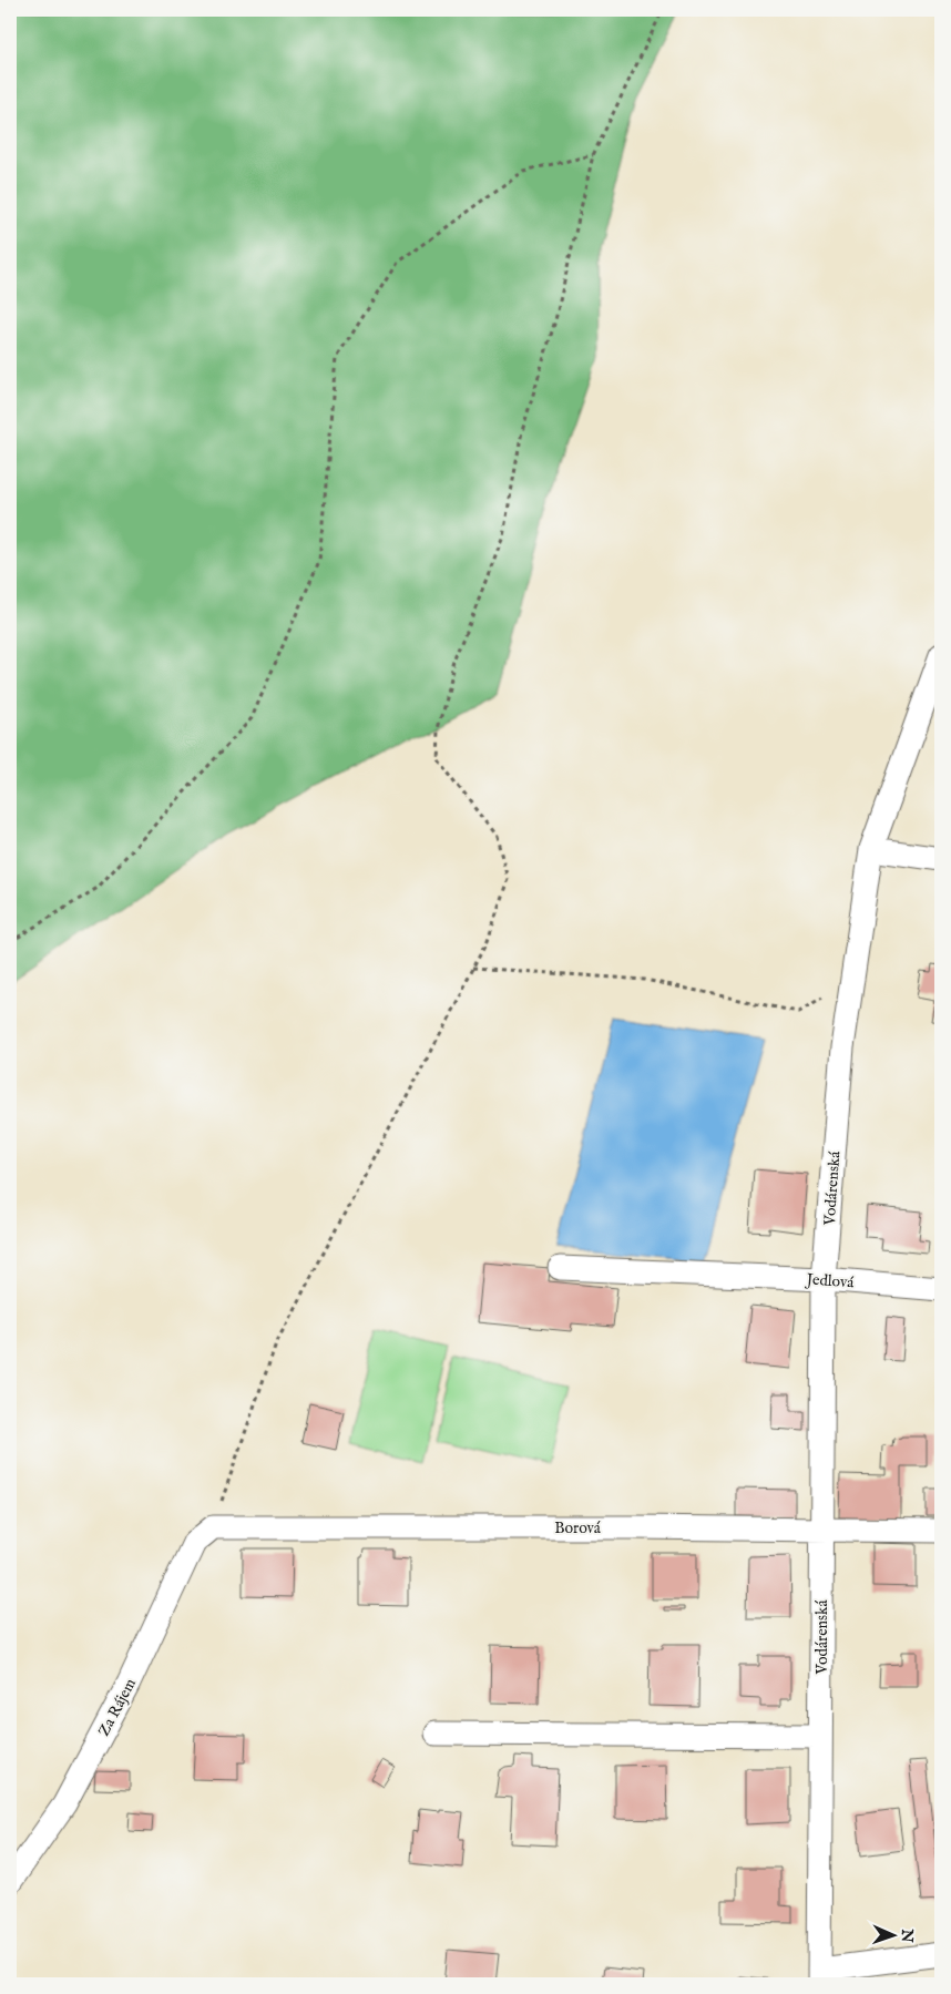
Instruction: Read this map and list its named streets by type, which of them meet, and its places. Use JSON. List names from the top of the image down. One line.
{"streets":{"street":["Vodárenská","Jedlová","Borová","Za Rájem"]},"crossings":[["Vodárenská","Jedlová"],["Vodárenská","Borová"],["Borová","Za Rájem"]],"north":"right"}
